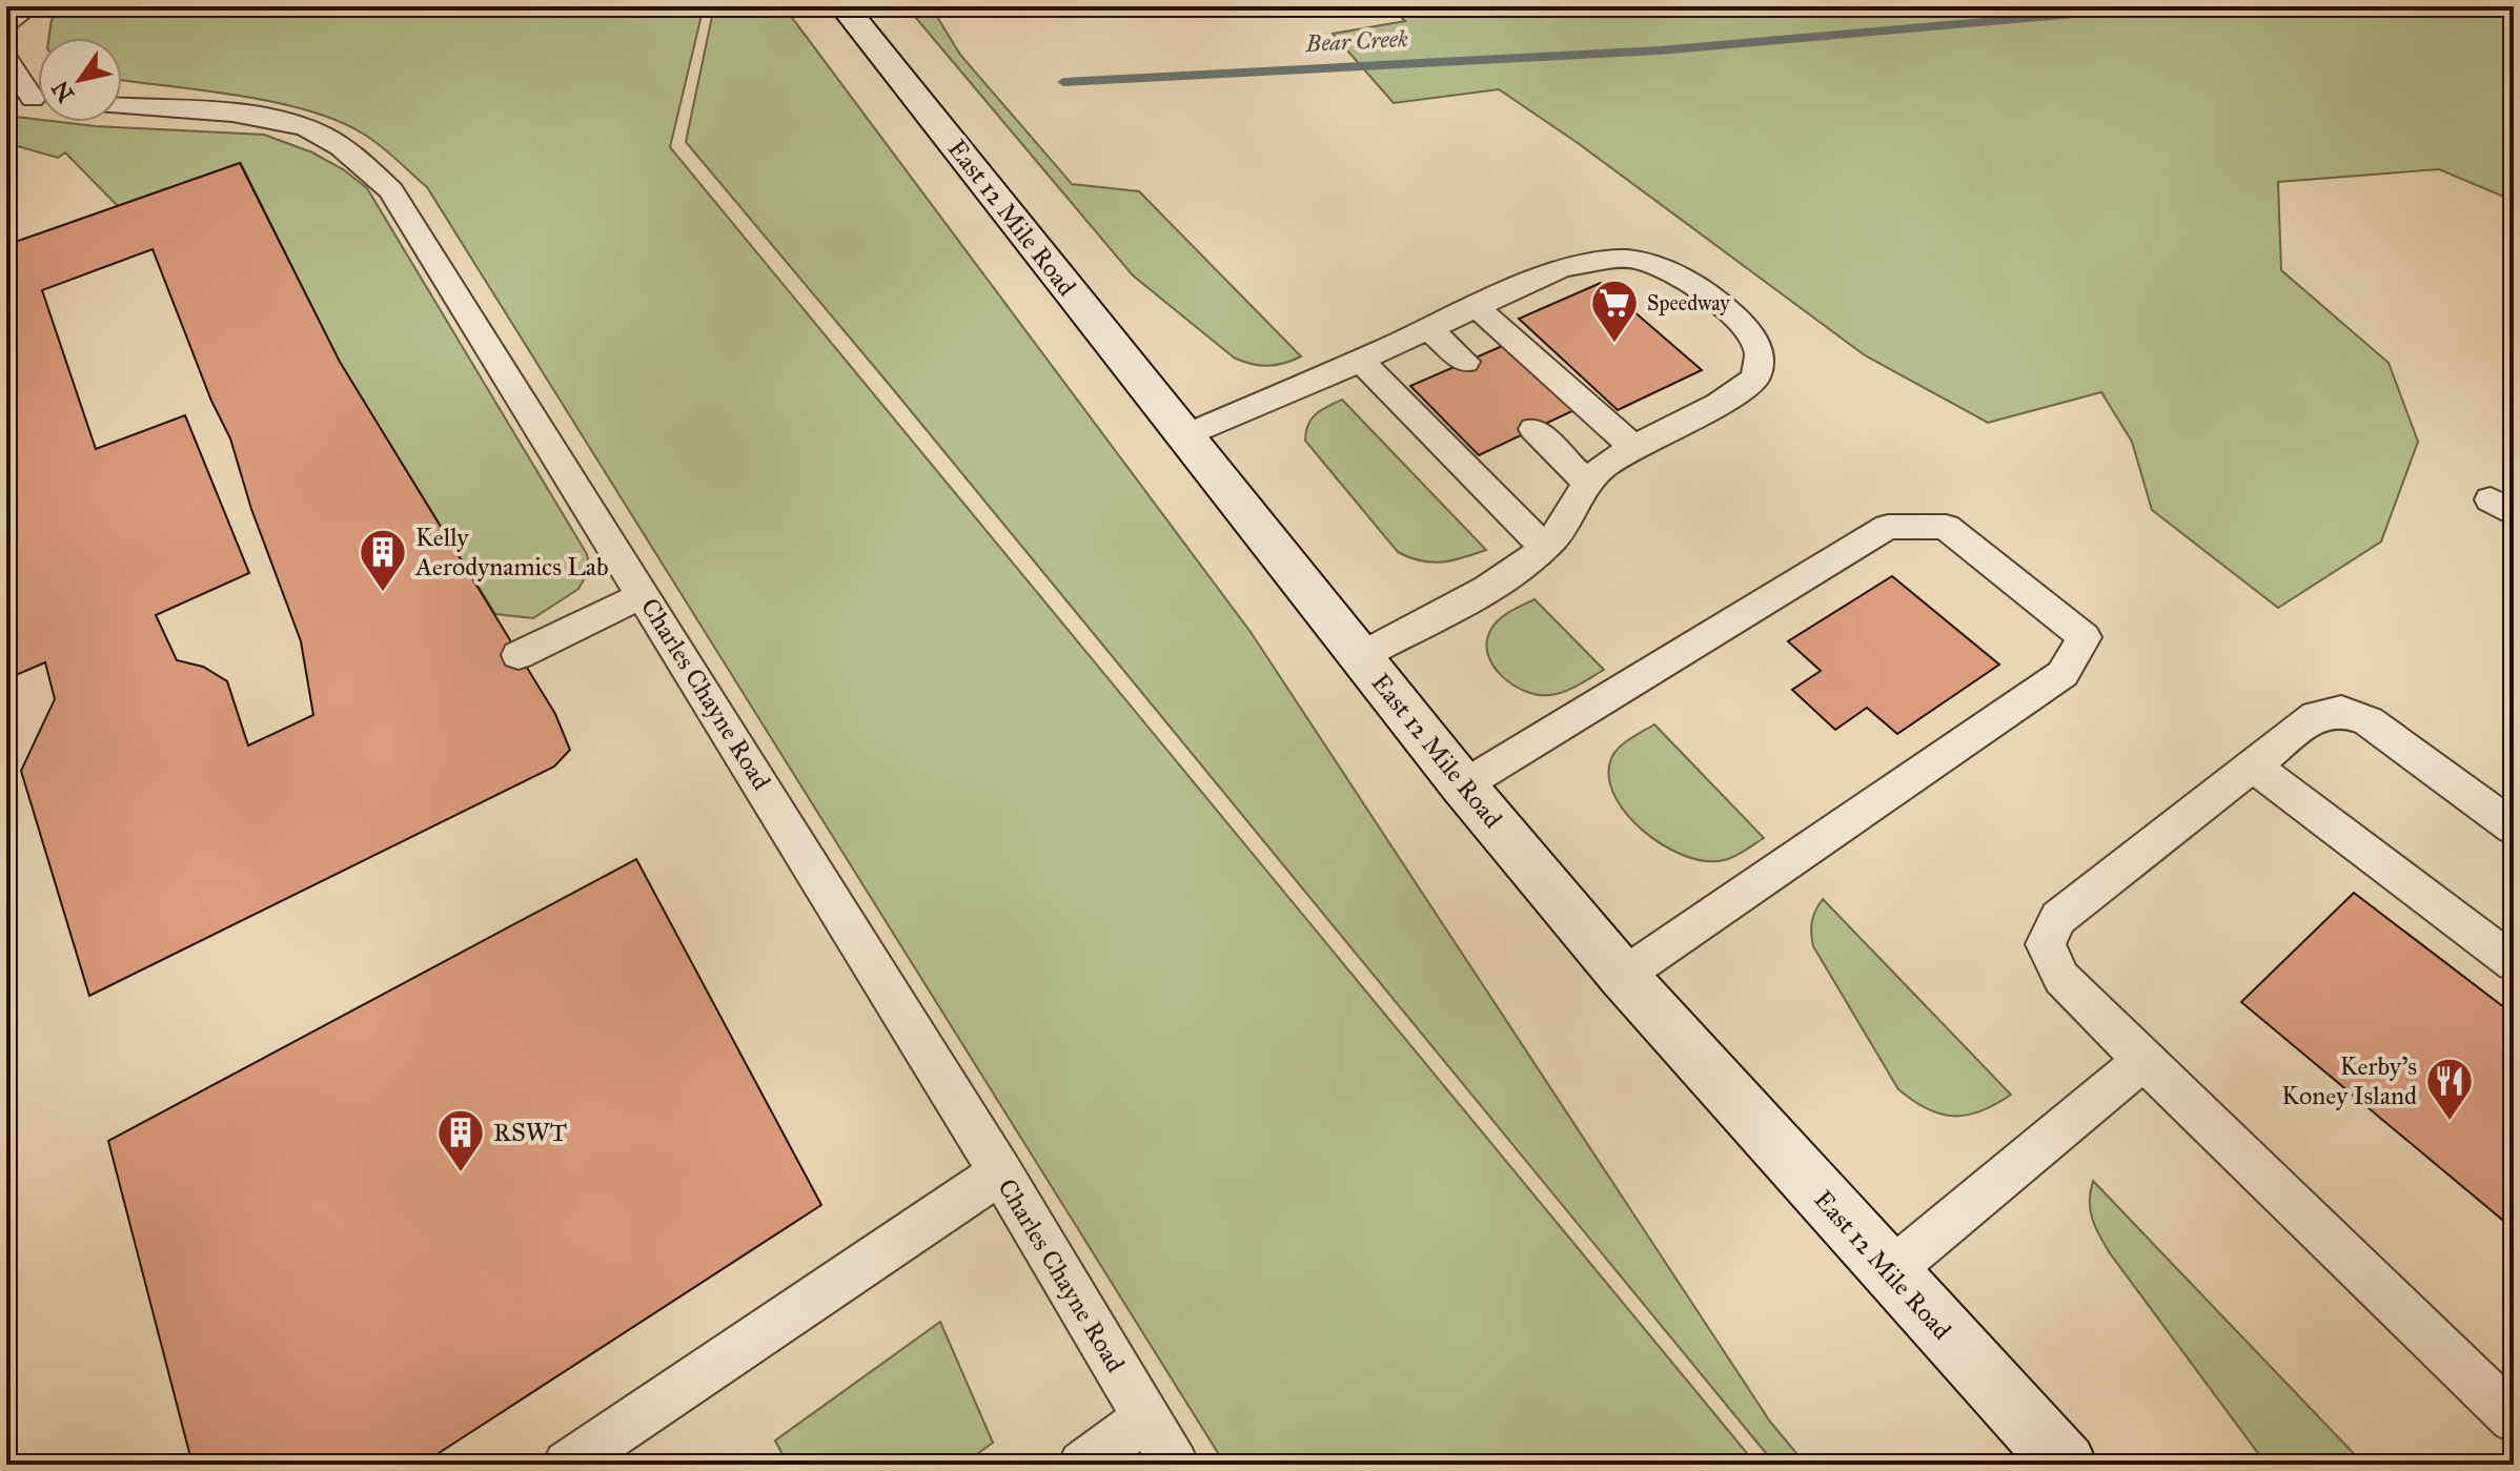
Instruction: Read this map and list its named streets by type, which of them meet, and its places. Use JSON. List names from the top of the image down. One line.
{"streets":{"main road":["East 12 Mile Road"],"lane":["Charles Chayne Road"]},"water":["Bear Creek"],"places":{"supermarket":["Speedway"],"building":["Kelly Aerodynamics Lab","RSWT"],"restaurant":["Kerby's Koney Island"]},"north":"bottom left"}
